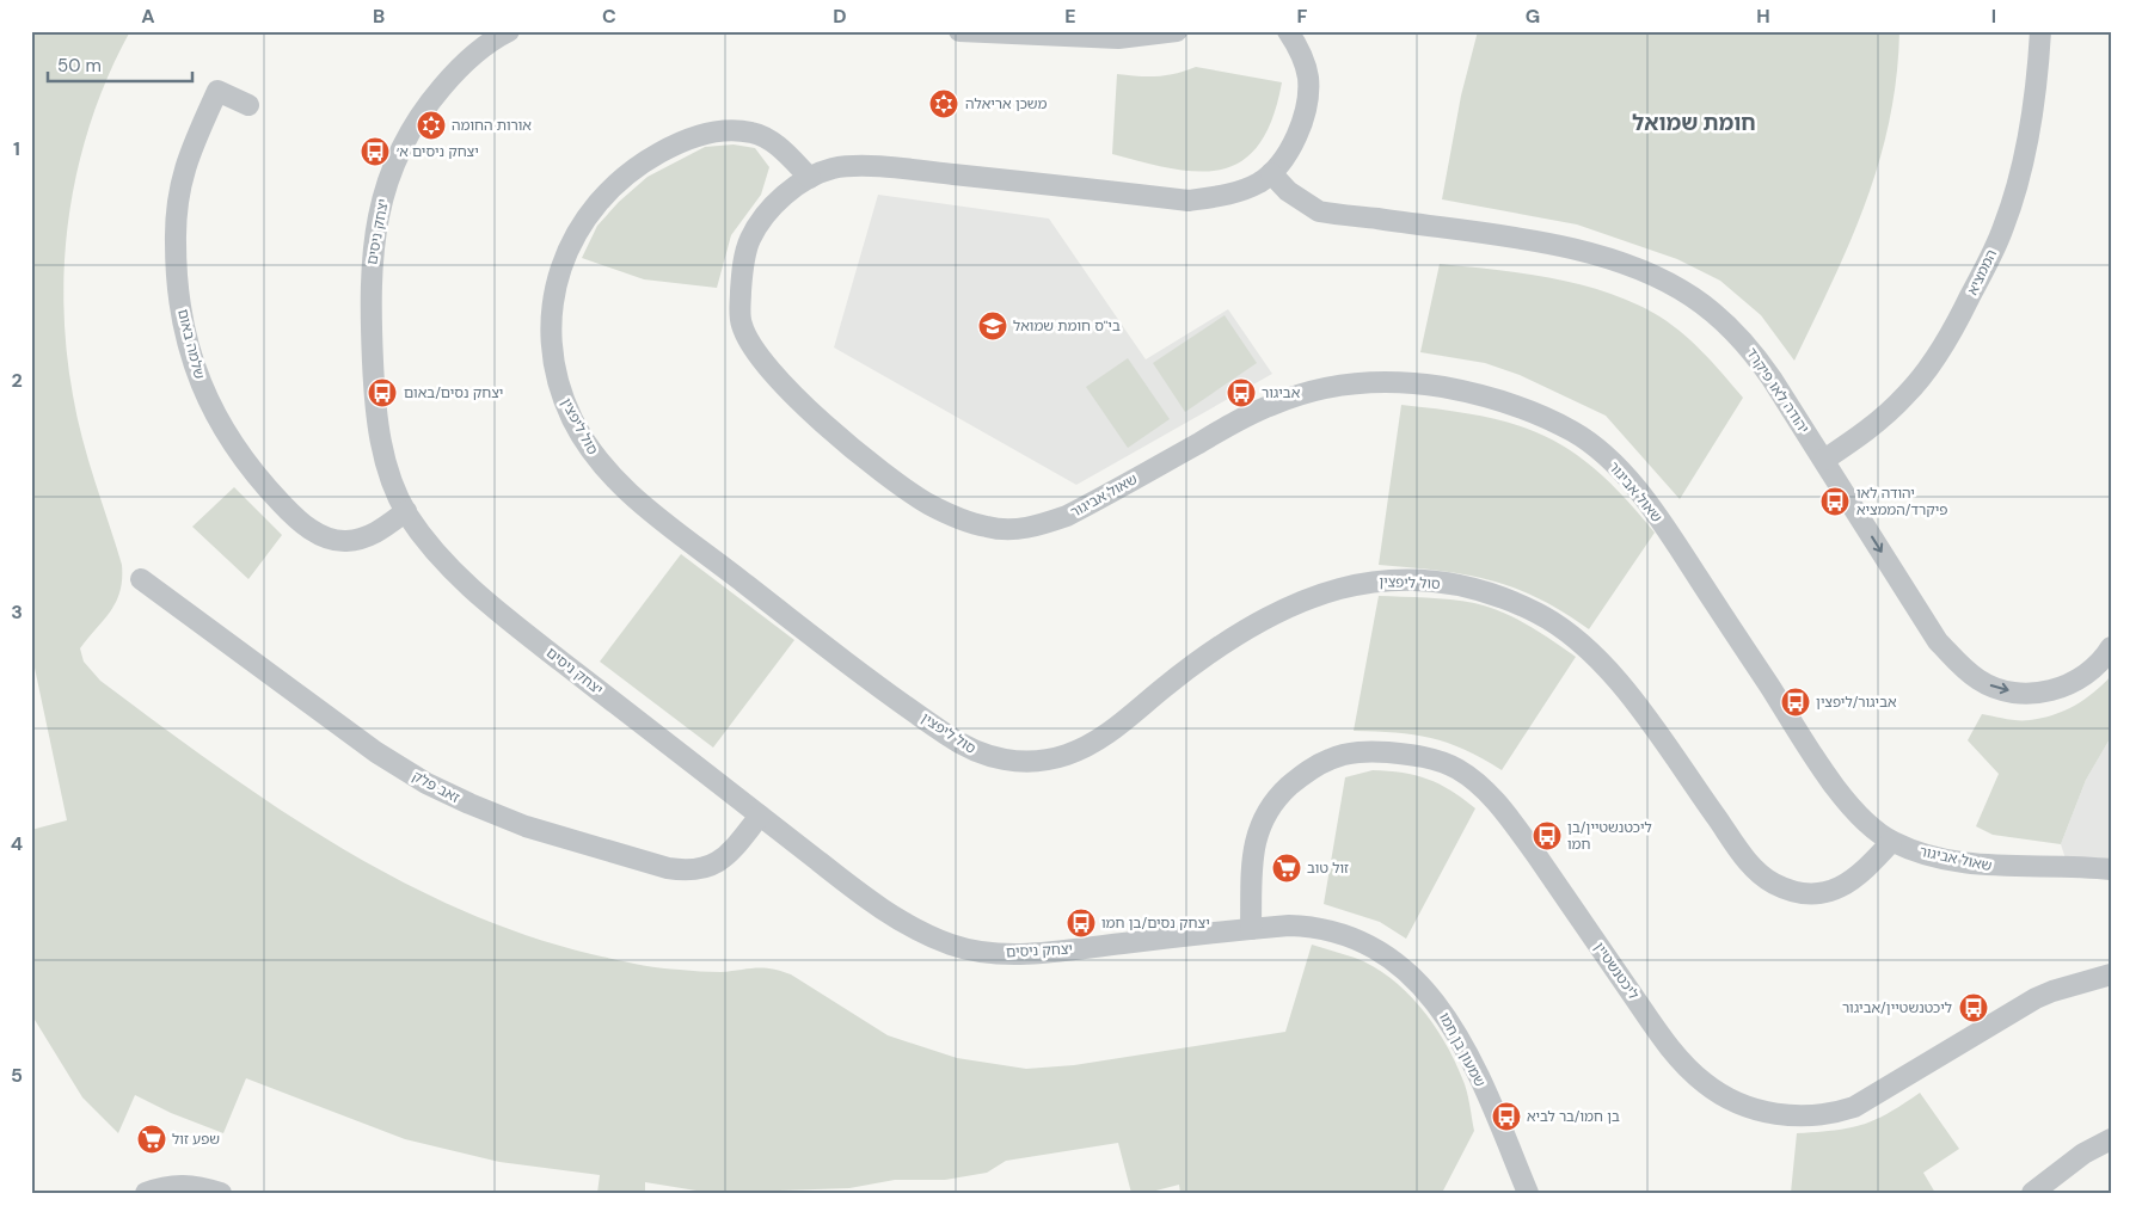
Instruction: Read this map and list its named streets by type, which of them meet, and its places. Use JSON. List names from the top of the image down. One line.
{"streets":{"street":["יצחק ניסים","הממציא","שלמה באום","יהודה לאו פיקרד","סול ליפצין","שאול אביגור","זאב פלק","ליכטנשטיין","שמעון בן חמו"]},"crossings":[["יצחק ניסים","שלמה באום"],["יצחק ניסים","זאב פלק"],["יצחק ניסים","ליכטנשטיין"],["יצחק ניסים","שמעון בן חמו"],["הממציא","יהודה לאו פיקרד"],["יהודה לאו פיקרד","שאול אביגור"],["סול ליפצין","שאול אביגור"],["ליכטנשטיין","שמעון בן חמו"]],"districts":["חומת שמואל"],"places":{"synagogue":["משכן אריאלה","אורות החומה"],"bus stop":["יצחק ניסים א׳","יצחק נסים/באום","אביגור","יהודה לאו פיקרד/הממציא","אביגור/ליפצין","ליכטנשטיין/בן חמו","יצחק נסים/בן חמו","ליכטנשטיין/אביגור","בן חמו/בר לביא"],"school or university":["בי\"ס חומת שמואל"],"supermarket":["זול טוב","שפע זול"]},"scale_bar":"50 m","grid":{"columns":["A","B","C","D","E","F","G","H","I"],"rows":["1","2","3","4","5"]}}
